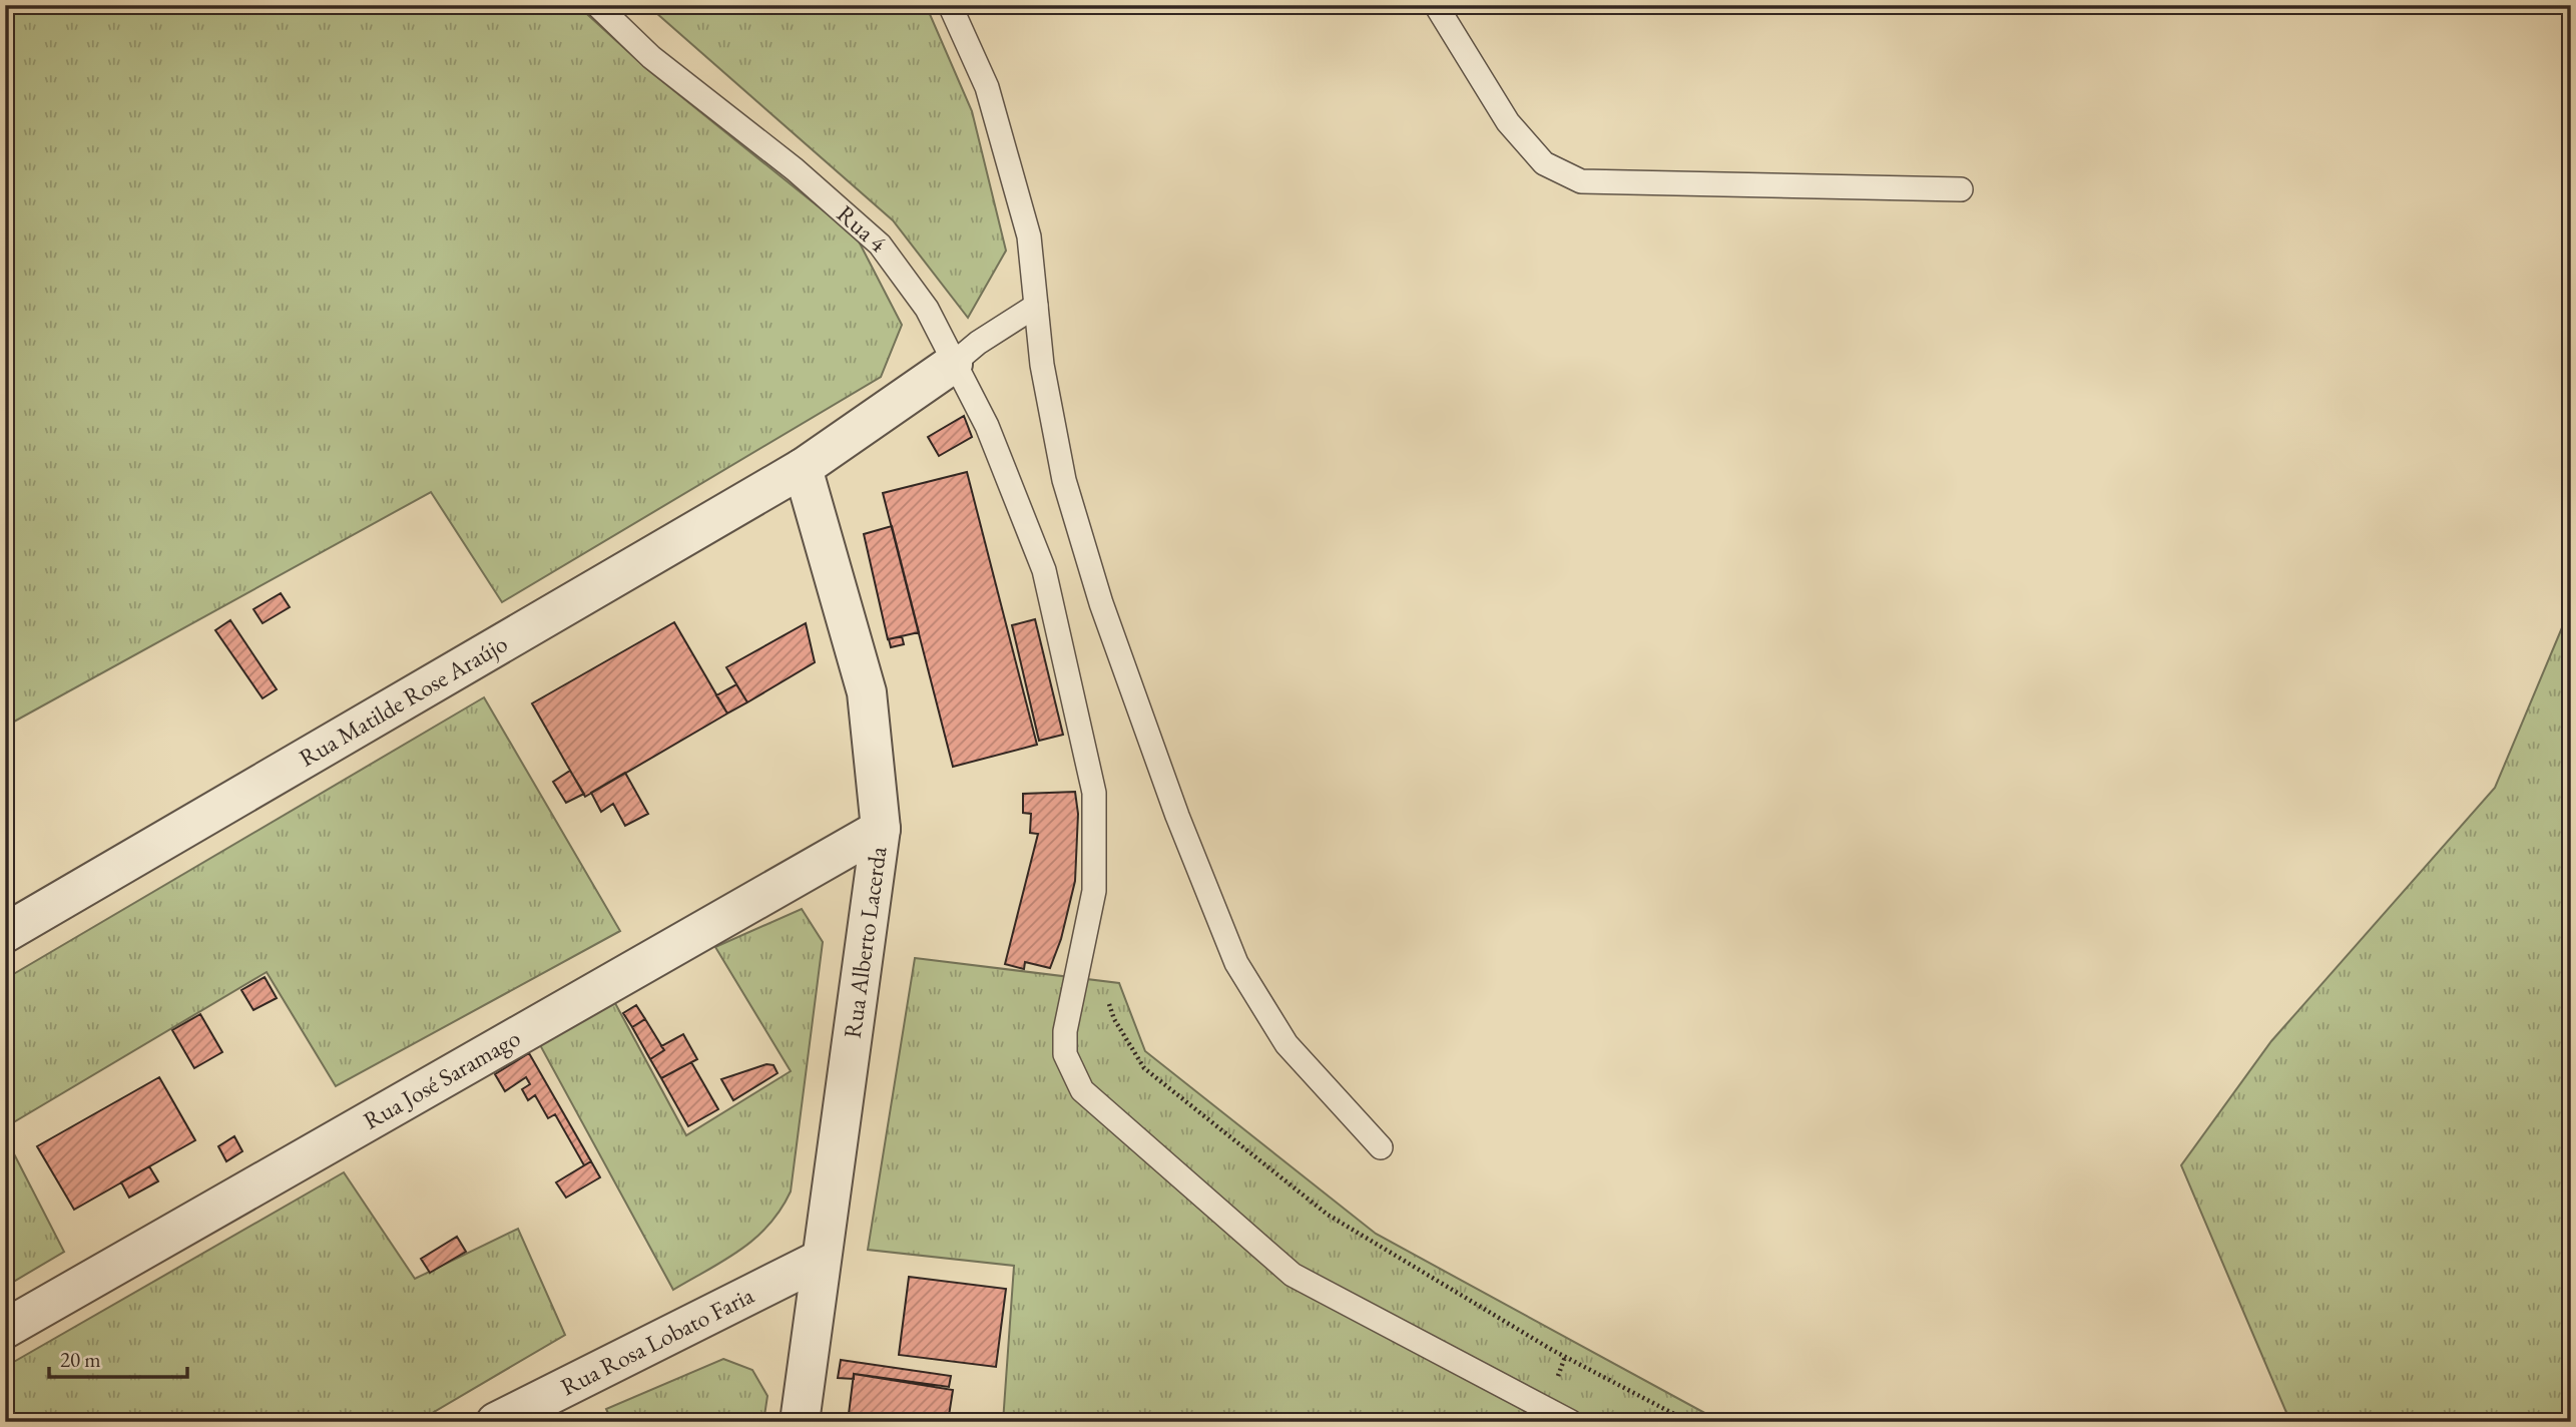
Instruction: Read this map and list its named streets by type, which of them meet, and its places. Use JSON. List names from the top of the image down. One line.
{"streets":{"street":["Rua Matilde Rose Araújo","Rua Alberto Lacerda","Rua José Saramago","Rua Rosa Lobato Faria"],"lane":["Rua 4"]},"crossings":[["Rua Matilde Rose Araújo","Rua Alberto Lacerda"],["Rua Alberto Lacerda","Rua José Saramago"],["Rua Alberto Lacerda","Rua Rosa Lobato Faria"]],"scale_bar":"20 m"}
